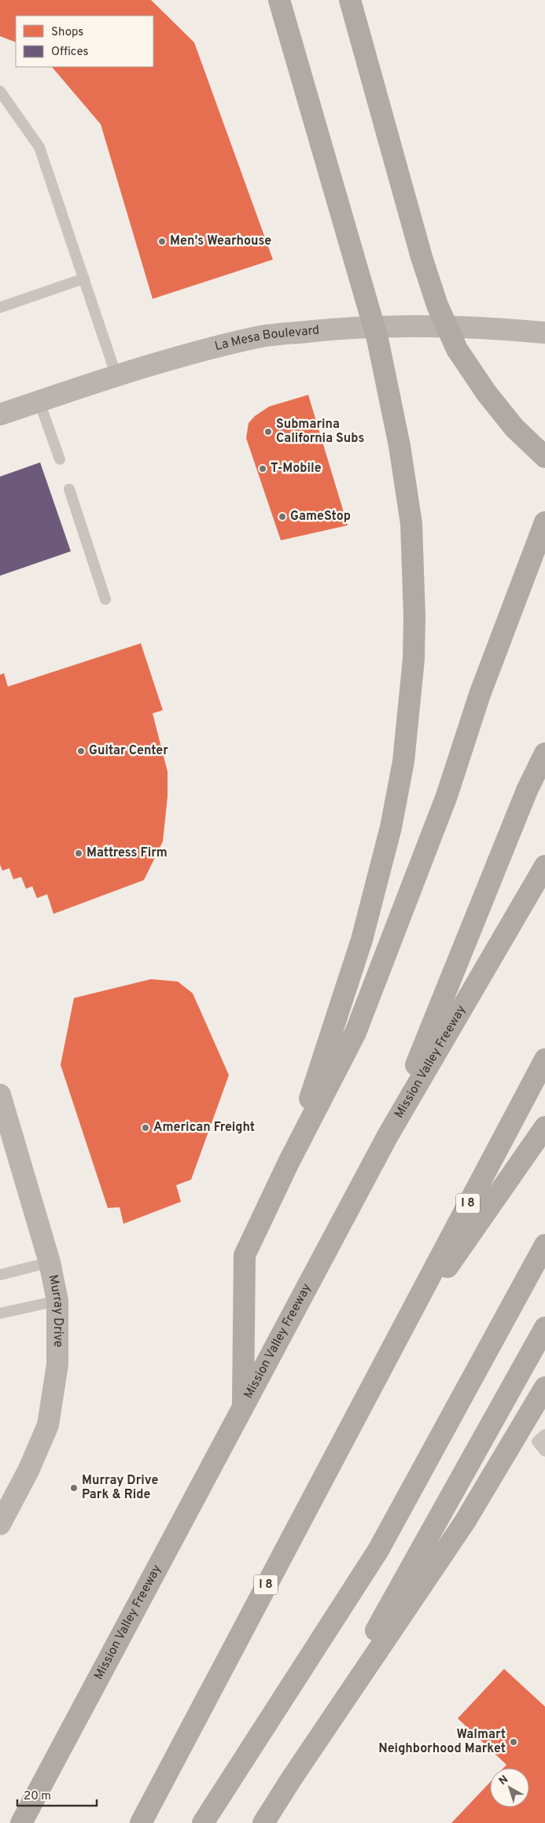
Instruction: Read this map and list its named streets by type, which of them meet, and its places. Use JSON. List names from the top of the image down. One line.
{"streets":{"highway":["Mission Valley Freeway","I 8"],"main road":["La Mesa Boulevard","Murray Drive"]},"places":["Men's Wearhouse","Submarina California Subs","T-Mobile","GameStop","Guitar Center","Mattress Firm","American Freight","Murray Drive Park & Ride","Walmart Neighborhood Market"],"legend":["Shops","Offices"],"scale_bar":"20 m","north":"top left"}
